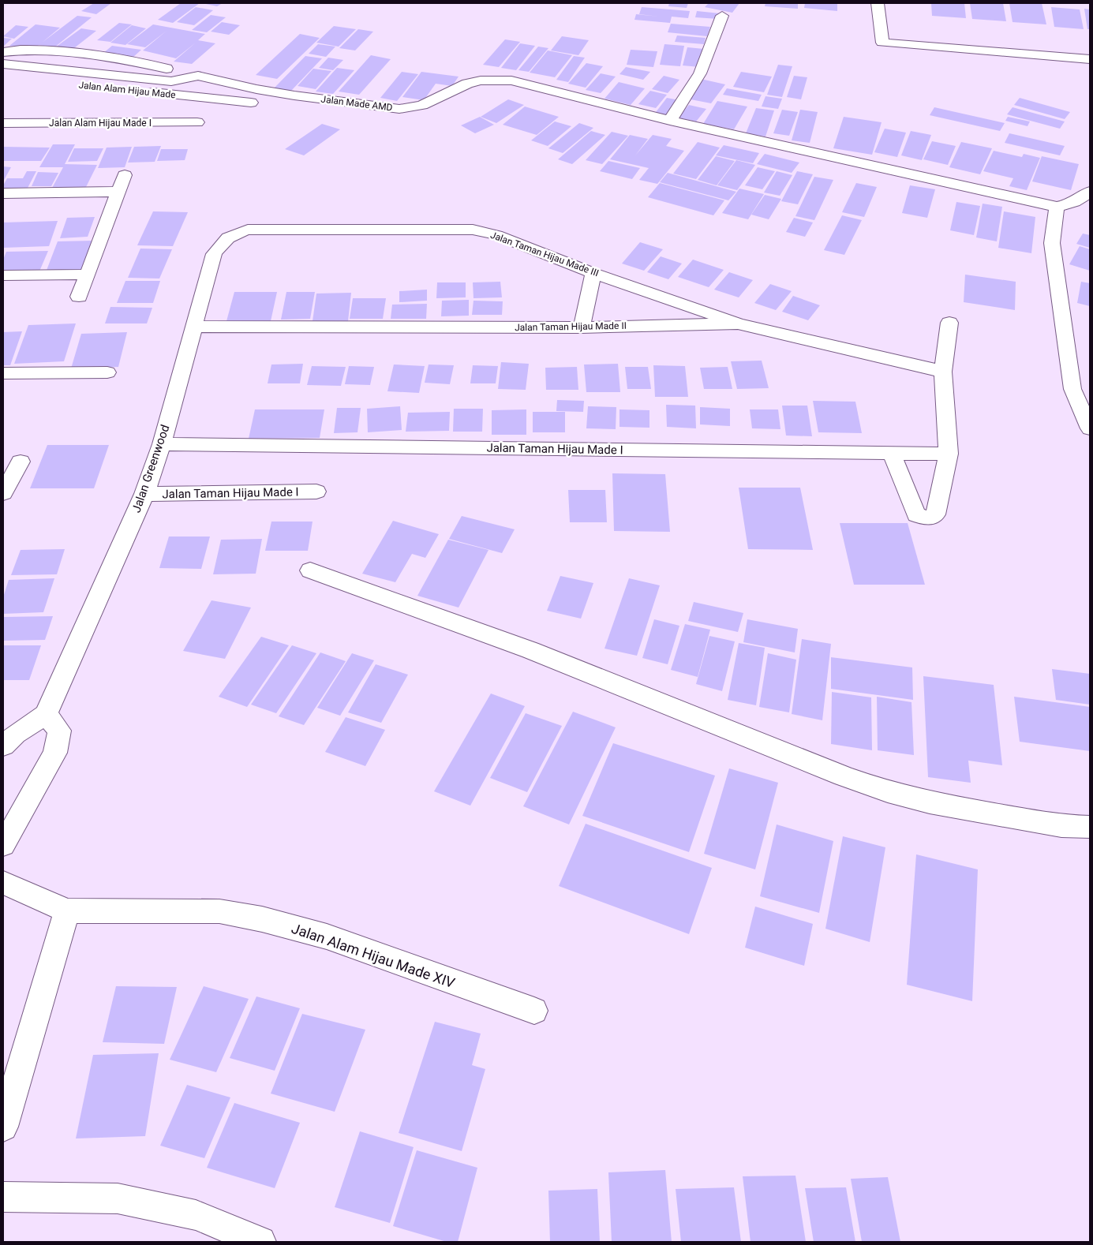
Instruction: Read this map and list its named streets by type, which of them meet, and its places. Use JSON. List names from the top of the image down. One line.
{"streets":{"street":["Jalan Alam Hijau Made","Jalan Made AMD","Jalan Alam Hijau Made I","Jalan Taman Hijau Made III","Jalan Taman Hijau Made II","Jalan Taman Hijau Made I","Jalan Greenwood","Jalan Alam Hijau Made XIV"]},"crossings":[["Jalan Taman Hijau Made III","Jalan Taman Hijau Made II"],["Jalan Taman Hijau Made III","Jalan Greenwood"],["Jalan Taman Hijau Made II","Jalan Greenwood"],["Jalan Taman Hijau Made I","Jalan Greenwood"]]}
